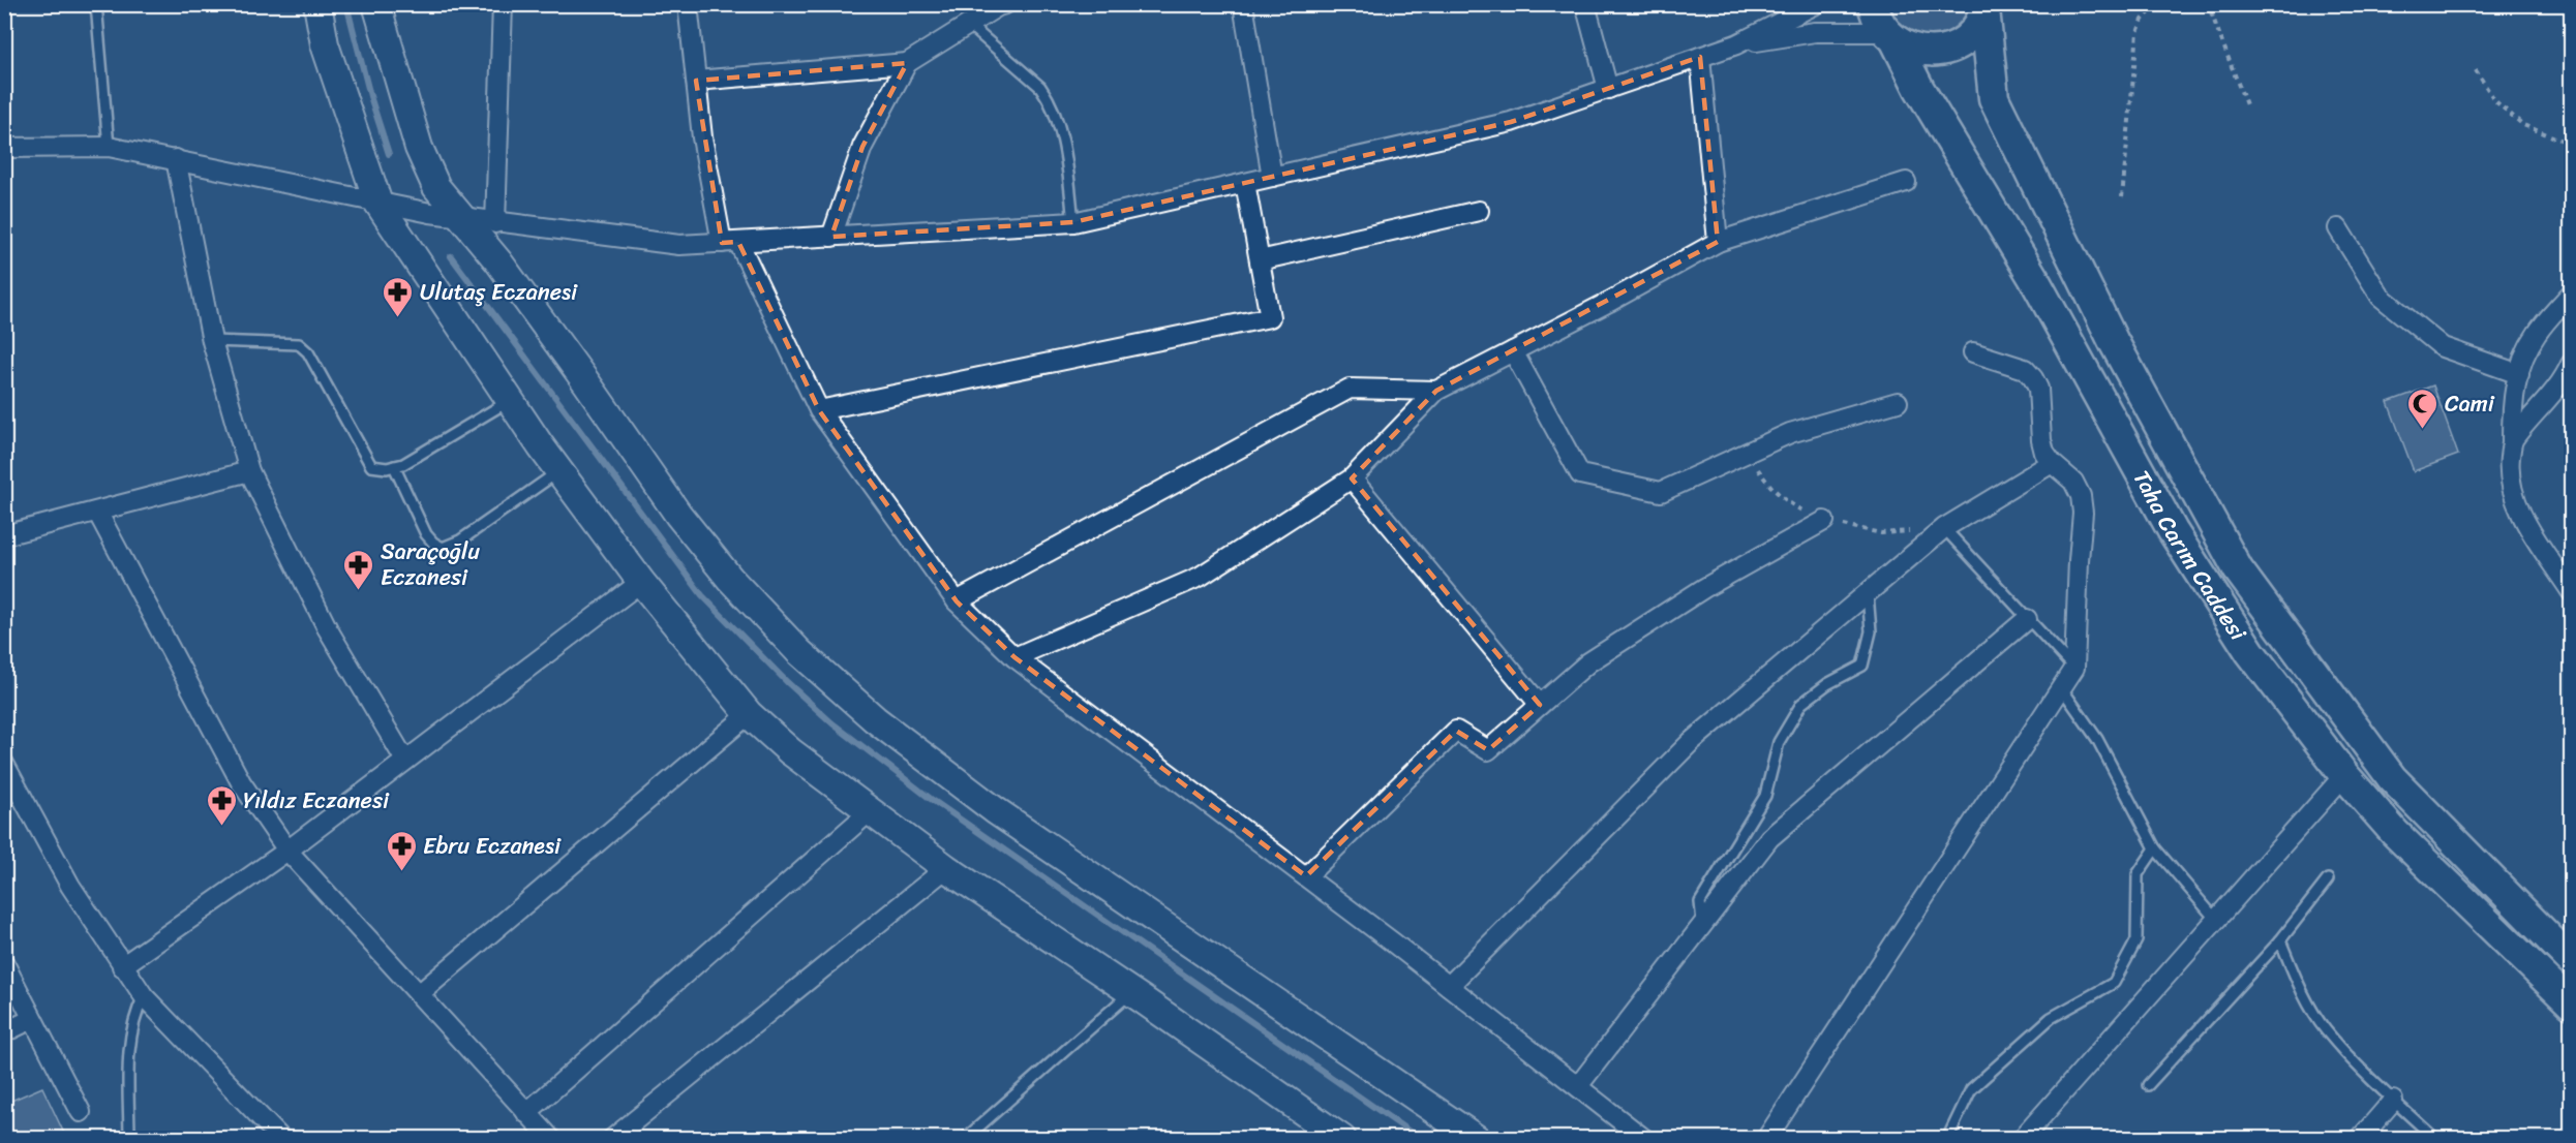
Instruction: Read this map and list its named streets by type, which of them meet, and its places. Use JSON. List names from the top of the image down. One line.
{"streets":{"main road":["Taha Carım Caddesi"]},"places":{"pharmacy":["Ulutaş Eczanesi","Saraçoğlu Eczanesi","Yıldız Eczanesi","Ebru Eczanesi"],"mosque":["Cami"]}}
